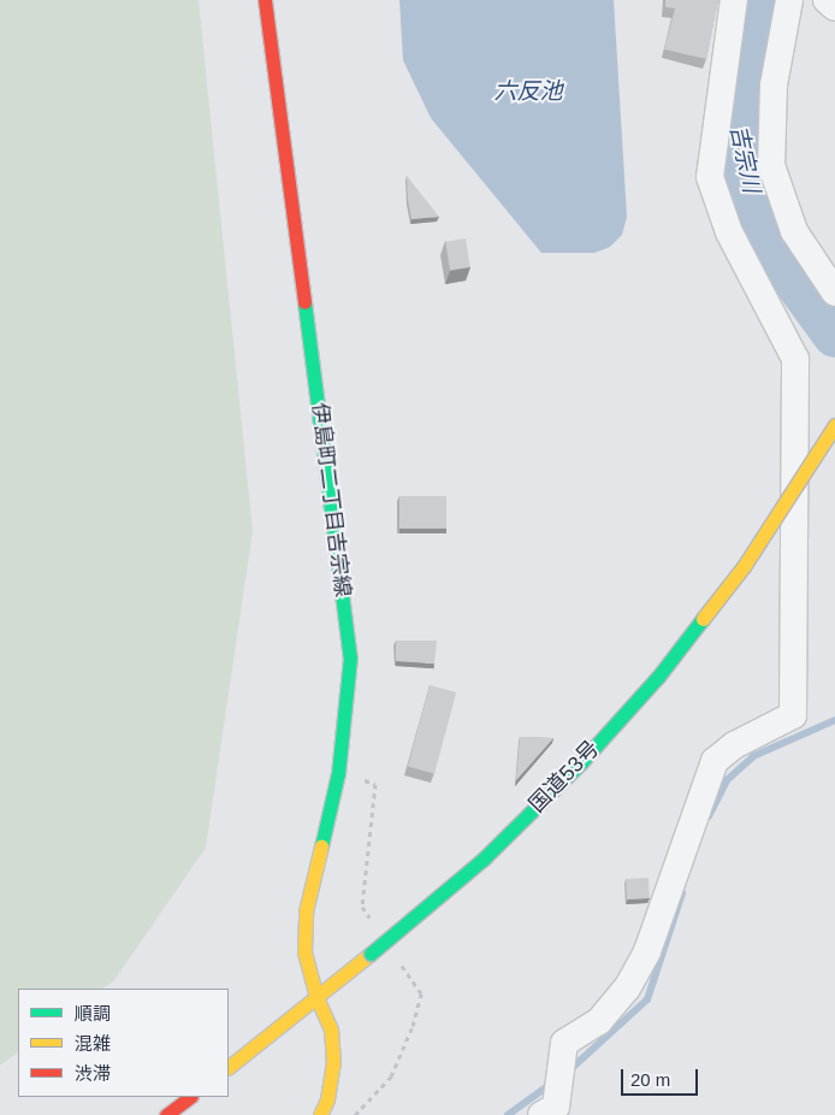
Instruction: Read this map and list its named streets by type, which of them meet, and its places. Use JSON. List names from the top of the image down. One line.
{"streets":{"main road":["伊島町二丁目吉宗線","国道53号"]},"crossings":[["伊島町二丁目吉宗線","国道53号"]],"water":["六反池","吉宗川"],"legend":["順調","混雑","渋滞"],"scale_bar":"20 m"}
